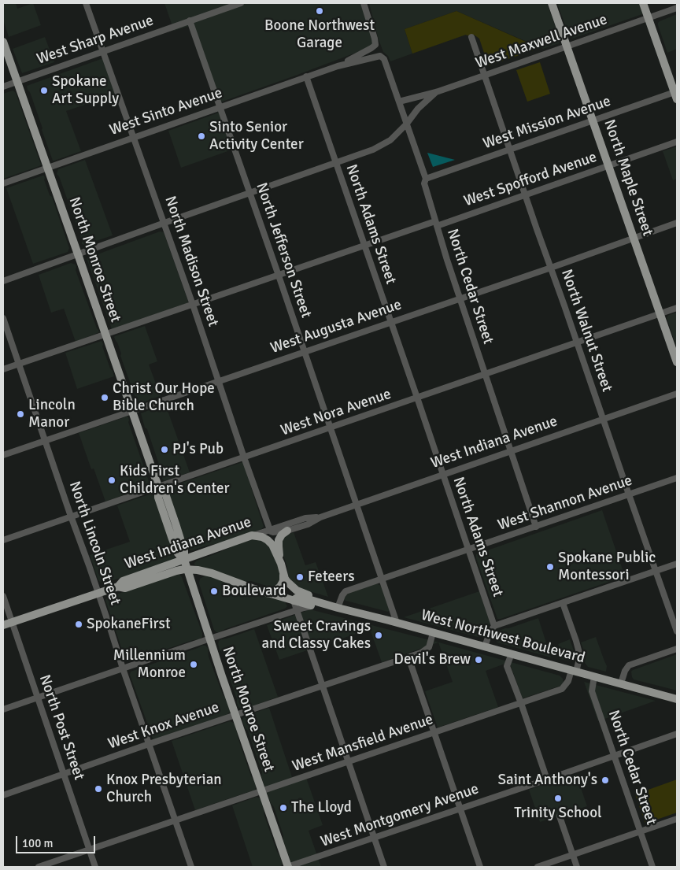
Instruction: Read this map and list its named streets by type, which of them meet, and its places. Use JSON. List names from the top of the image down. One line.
{"streets":{"main road":["North Maple Street","North Monroe Street","West Indiana Avenue","West Northwest Boulevard"],"street":["West Sharp Avenue","West Maxwell Avenue","West Sinto Avenue","West Mission Avenue","West Spofford Avenue","North Adams Street","North Jefferson Street","North Madison Street","North Cedar Street","West Augusta Avenue","North Walnut Street","West Nora Avenue","West Shannon Avenue","North Lincoln Street","West Knox Avenue","North Post Street","West Mansfield Avenue","West Montgomery Avenue"]},"crossings":[["West Sharp Avenue","North Jefferson Street"],["West Sharp Avenue","North Monroe Street"],["West Sharp Avenue","North Madison Street"],["West Maxwell Avenue","North Maple Street"],["West Maxwell Avenue","North Adams Street"],["West Maxwell Avenue","North Jefferson Street"],["West Maxwell Avenue","North Monroe Street"],["West Maxwell Avenue","North Madison Street"],["West Maxwell Avenue","North Cedar Street"],["West Maxwell Avenue","North Walnut Street"],["West Sinto Avenue","North Adams Street"],["West Sinto Avenue","North Jefferson Street"],["West Sinto Avenue","North Monroe Street"],["West Sinto Avenue","North Madison Street"],["West Sinto Avenue","North Cedar Street"],["West Mission Avenue","North Maple Street"],["West Mission Avenue","North Cedar Street"],["West Mission Avenue","North Walnut Street"],["North Maple Street","West Spofford Avenue"],["North Maple Street","West Augusta Avenue"],["North Maple Street","West Nora Avenue"],["West Spofford Avenue","North Adams Street"],["West Spofford Avenue","North Jefferson Street"],["West Spofford Avenue","North Monroe Street"],["West Spofford Avenue","North Madison Street"],["West Spofford Avenue","North Cedar Street"],["West Spofford Avenue","North Walnut Street"],["West Spofford Avenue","North Lincoln Street"],["North Adams Street","West Augusta Avenue"],["North Adams Street","West Nora Avenue"],["North Adams Street","West Indiana Avenue"],["North Adams Street","West Shannon Avenue"],["North Jefferson Street","West Augusta Avenue"],["North Jefferson Street","West Nora Avenue"],["North Jefferson Street","West Indiana Avenue"],["North Jefferson Street","West Shannon Avenue"],["North Jefferson Street","West Northwest Boulevard"],["North Monroe Street","West Augusta Avenue"],["North Monroe Street","West Nora Avenue"],["North Monroe Street","West Indiana Avenue"],["North Monroe Street","West Knox Avenue"],["North Monroe Street","West Mansfield Avenue"],["North Monroe Street","West Montgomery Avenue"],["North Madison Street","West Augusta Avenue"],["North Madison Street","West Nora Avenue"],["North Madison Street","West Indiana Avenue"],["North Cedar Street","West Augusta Avenue"],["North Cedar Street","West Nora Avenue"],["North Cedar Street","West Indiana Avenue"],["North Cedar Street","West Shannon Avenue"],["North Cedar Street","West Northwest Boulevard"],["North Cedar Street","West Montgomery Avenue"],["West Augusta Avenue","North Walnut Street"],["West Augusta Avenue","North Lincoln Street"],["North Walnut Street","West Nora Avenue"],["North Walnut Street","West Indiana Avenue"],["North Walnut Street","West Shannon Avenue"],["West Nora Avenue","North Lincoln Street"],["West Indiana Avenue","North Lincoln Street"],["West Indiana Avenue","West Northwest Boulevard"],["West Indiana Avenue","North Post Street"],["West Shannon Avenue","West Northwest Boulevard"],["North Lincoln Street","West Knox Avenue"],["North Lincoln Street","West Mansfield Avenue"],["West Northwest Boulevard","West Knox Avenue"],["West Northwest Boulevard","West Mansfield Avenue"],["West Knox Avenue","North Post Street"],["North Post Street","West Mansfield Avenue"]],"places":["Boone Northwest Garage","Spokane Art Supply","Sinto Senior Activity Center","Christ Our Hope Bible Church","Lincoln Manor","PJ's Pub","Kids First Children's Center","Spokane Public Montessori","Feteers","Boulevard","SpokaneFirst","Sweet Cravings and Classy Cakes","Devil's Brew","Millennium Monroe","Saint Anthony's","Knox Presbyterian Church","Trinity School","The Lloyd"],"scale_bar":"100 m"}
